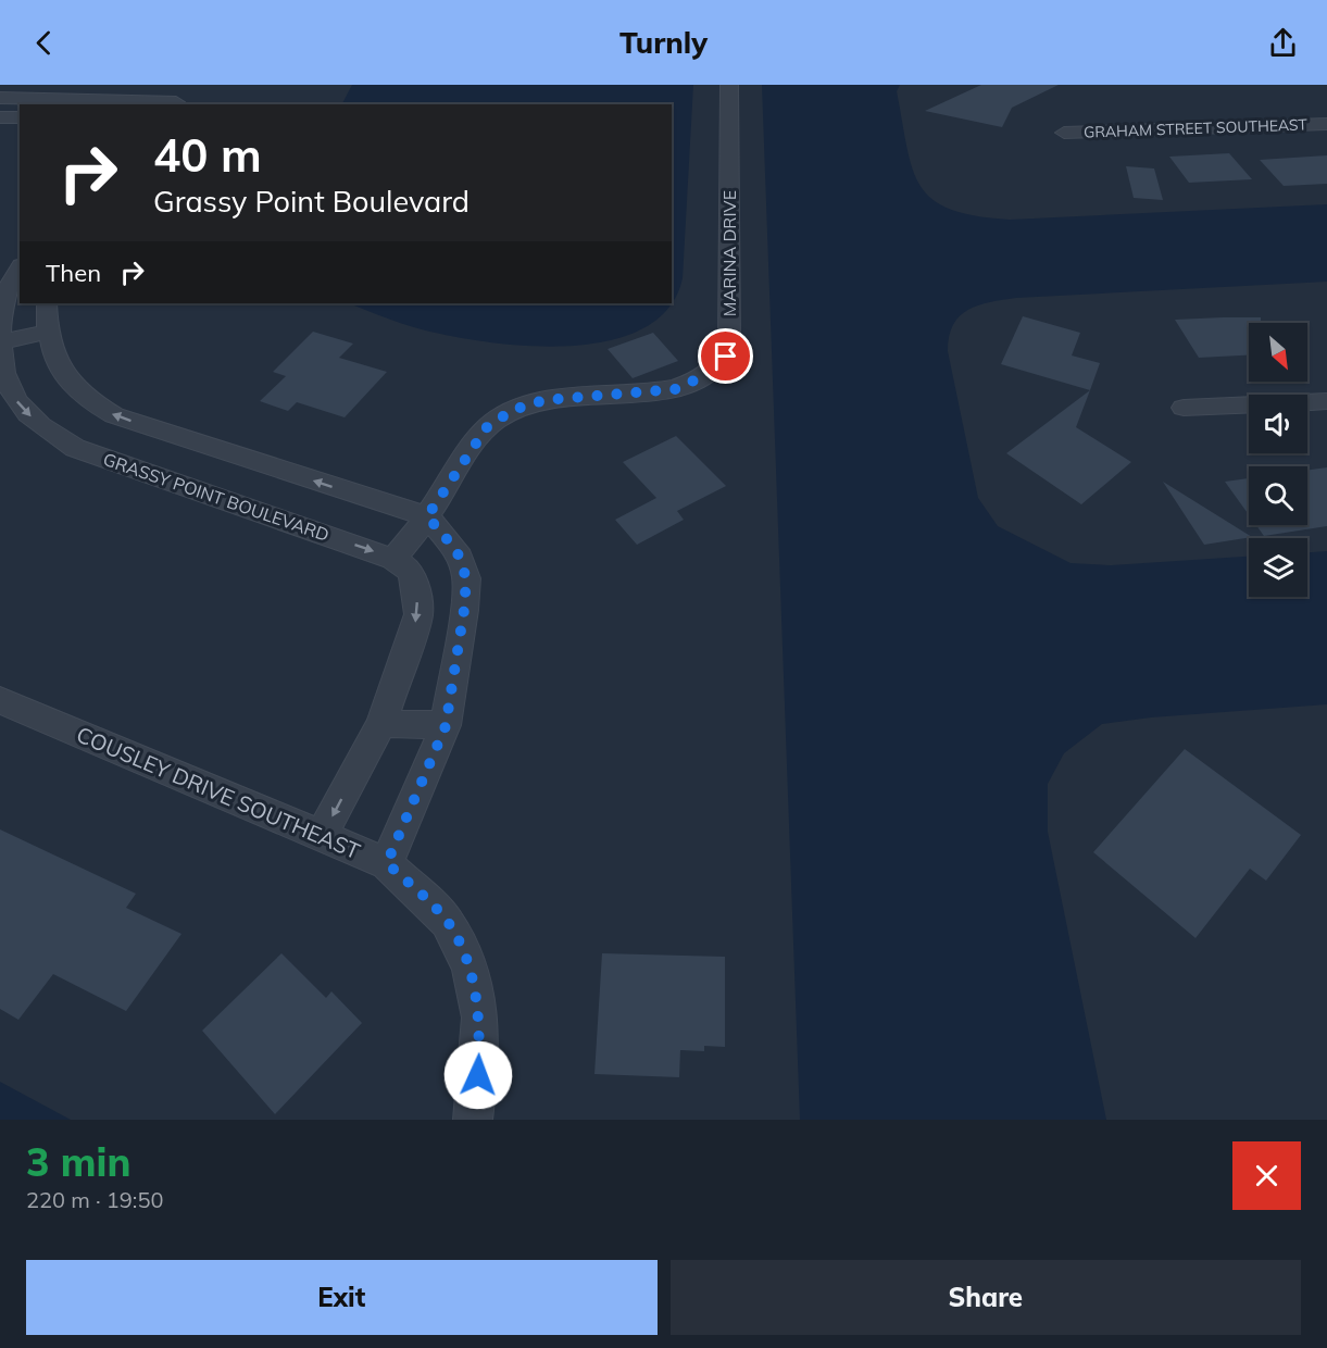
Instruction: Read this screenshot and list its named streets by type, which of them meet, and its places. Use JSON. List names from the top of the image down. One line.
{"streets":{"street":["GRAHAM STREET SOUTHEAST","MARINA DRIVE","GRASSY POINT BOULEVARD","COUSLEY DRIVE SOUTHEAST"]},"crossings":[["MARINA DRIVE","GRASSY POINT BOULEVARD"],["GRASSY POINT BOULEVARD","COUSLEY DRIVE SOUTHEAST"]],"north":"bottom right","page":{"header":"Turnly","turn":["40 m","Grassy Point Boulevard"],"then":"Then","heading":["3 min","220 m · 19:50"],"buttons":["Exit","Share"]}}
